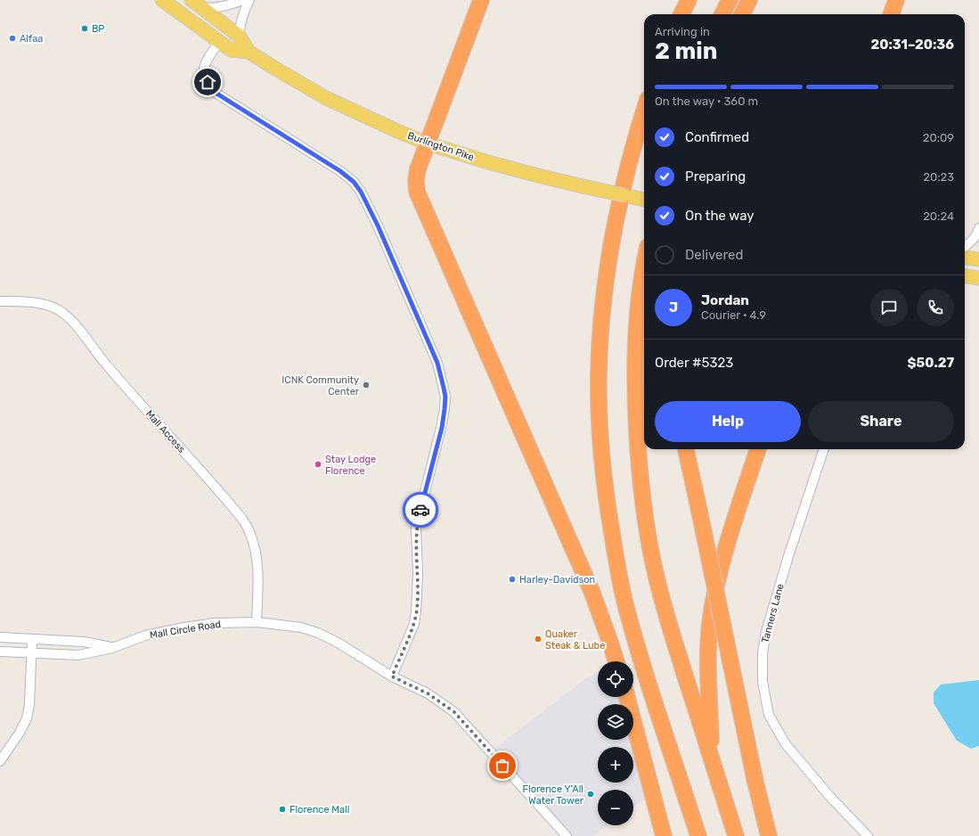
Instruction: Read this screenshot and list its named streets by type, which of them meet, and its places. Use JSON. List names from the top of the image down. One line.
{"streets":{"main road":["Burlington Pike"],"street":["Mall Access","Tanners Lane","Mall Circle Road"]},"crossings":[["Mall Access","Mall Circle Road"]],"places":["BP","Alfaa","ICNK Community Center","Stay Lodge Florence","Harley-Davidson","Quaker Steak & Lube","Florence Y’All Water Tower","Florence Mall"],"page":{"heading":["2 min","Arriving in","20:31–20:36"],"panel":["Jordan","Courier · 4.9","Order #5323","$50.27"],"bar":"On the way · 360 m","list":[["Confirmed","20:09"],["Preparing","20:23"],["On the way","20:24"],"Delivered"],"round":"J","buttons":["Help","Share"],"map_buttons":["+","−"]}}
